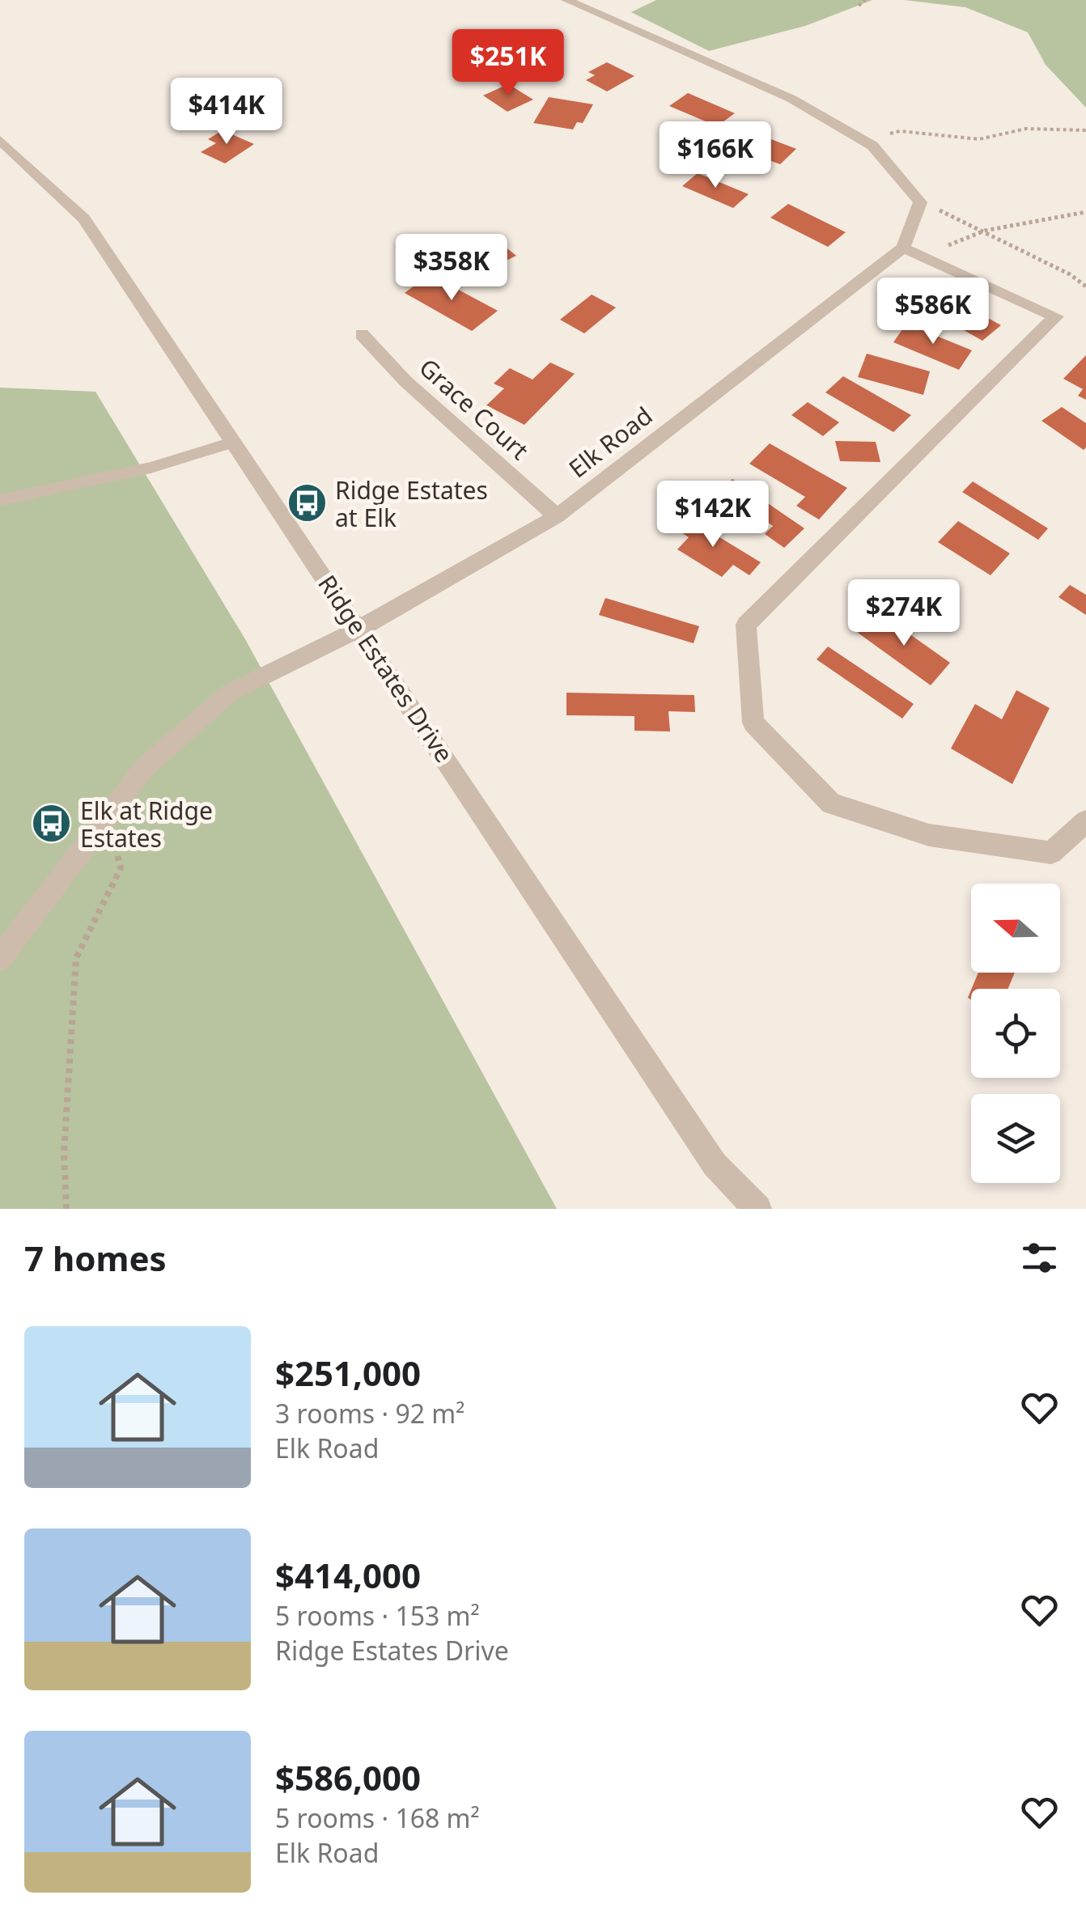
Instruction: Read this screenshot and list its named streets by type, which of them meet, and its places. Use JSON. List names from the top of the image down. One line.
{"streets":{"street":["Grace Court","Elk Road","Ridge Estates Drive"]},"crossings":[["Grace Court","Elk Road"],["Elk Road","Ridge Estates Drive"]],"places":{"bus stop":["Ridge Estates at Elk","Elk at Ridge Estates"]},"north":"left","page":{"price":["$251K","$414K","$166K","$358K","$586K","$142K","$274K"],"heading":"7 homes","list":[{"name":"$251,000","note":"3 rooms · 92 m² · Elk Road"},{"name":"$414,000","note":"5 rooms · 153 m² · Ridge Estates Drive"},{"name":"$586,000","note":"5 rooms · 168 m² · Elk Road"}]}}
